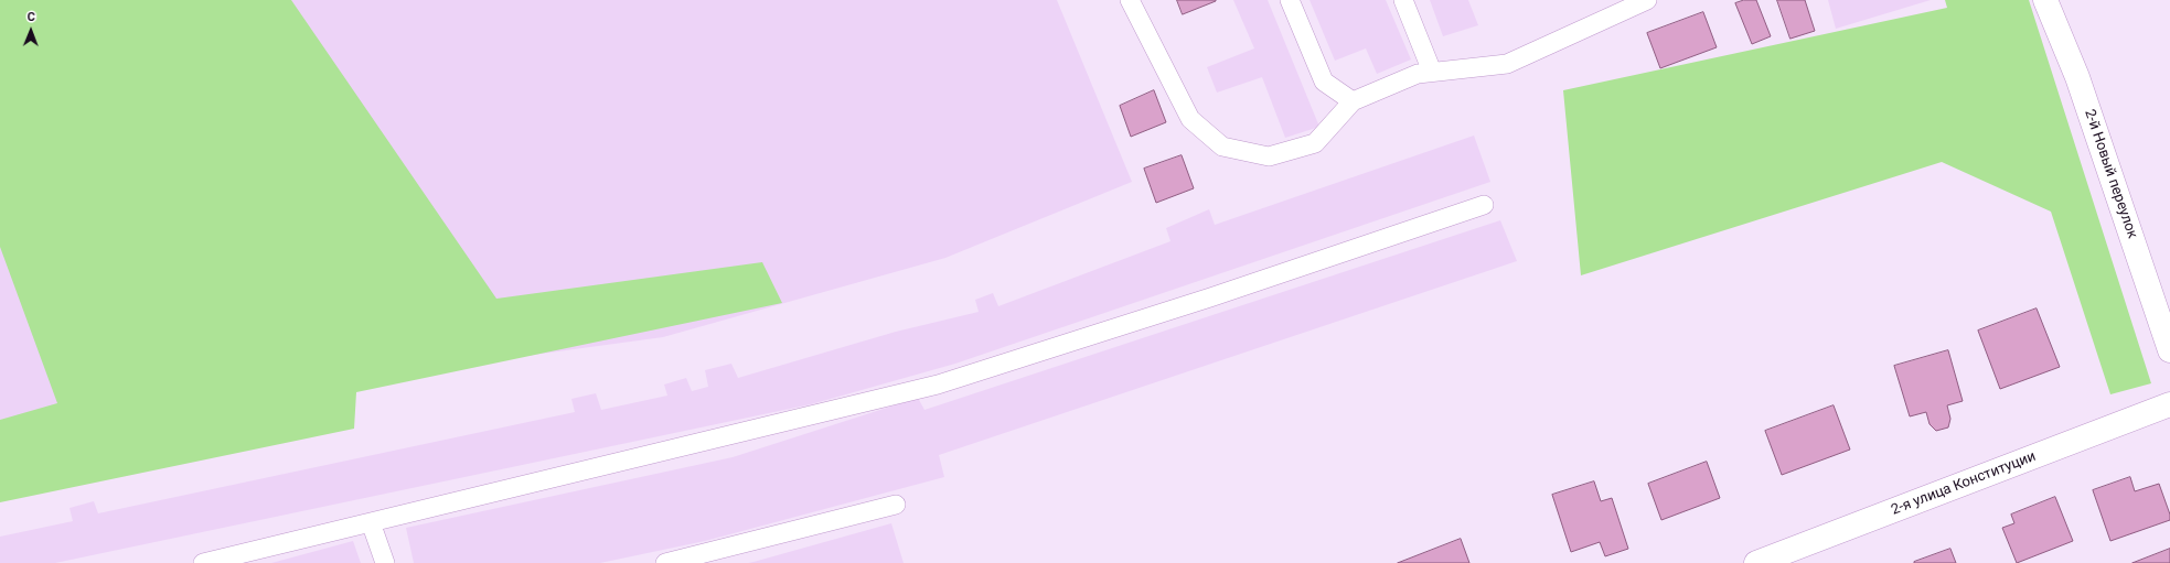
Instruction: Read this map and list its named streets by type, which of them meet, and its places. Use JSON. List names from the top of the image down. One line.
{"streets":{"street":["2-й Новый переулок","2-я улица Конституции"]},"north":"top"}
